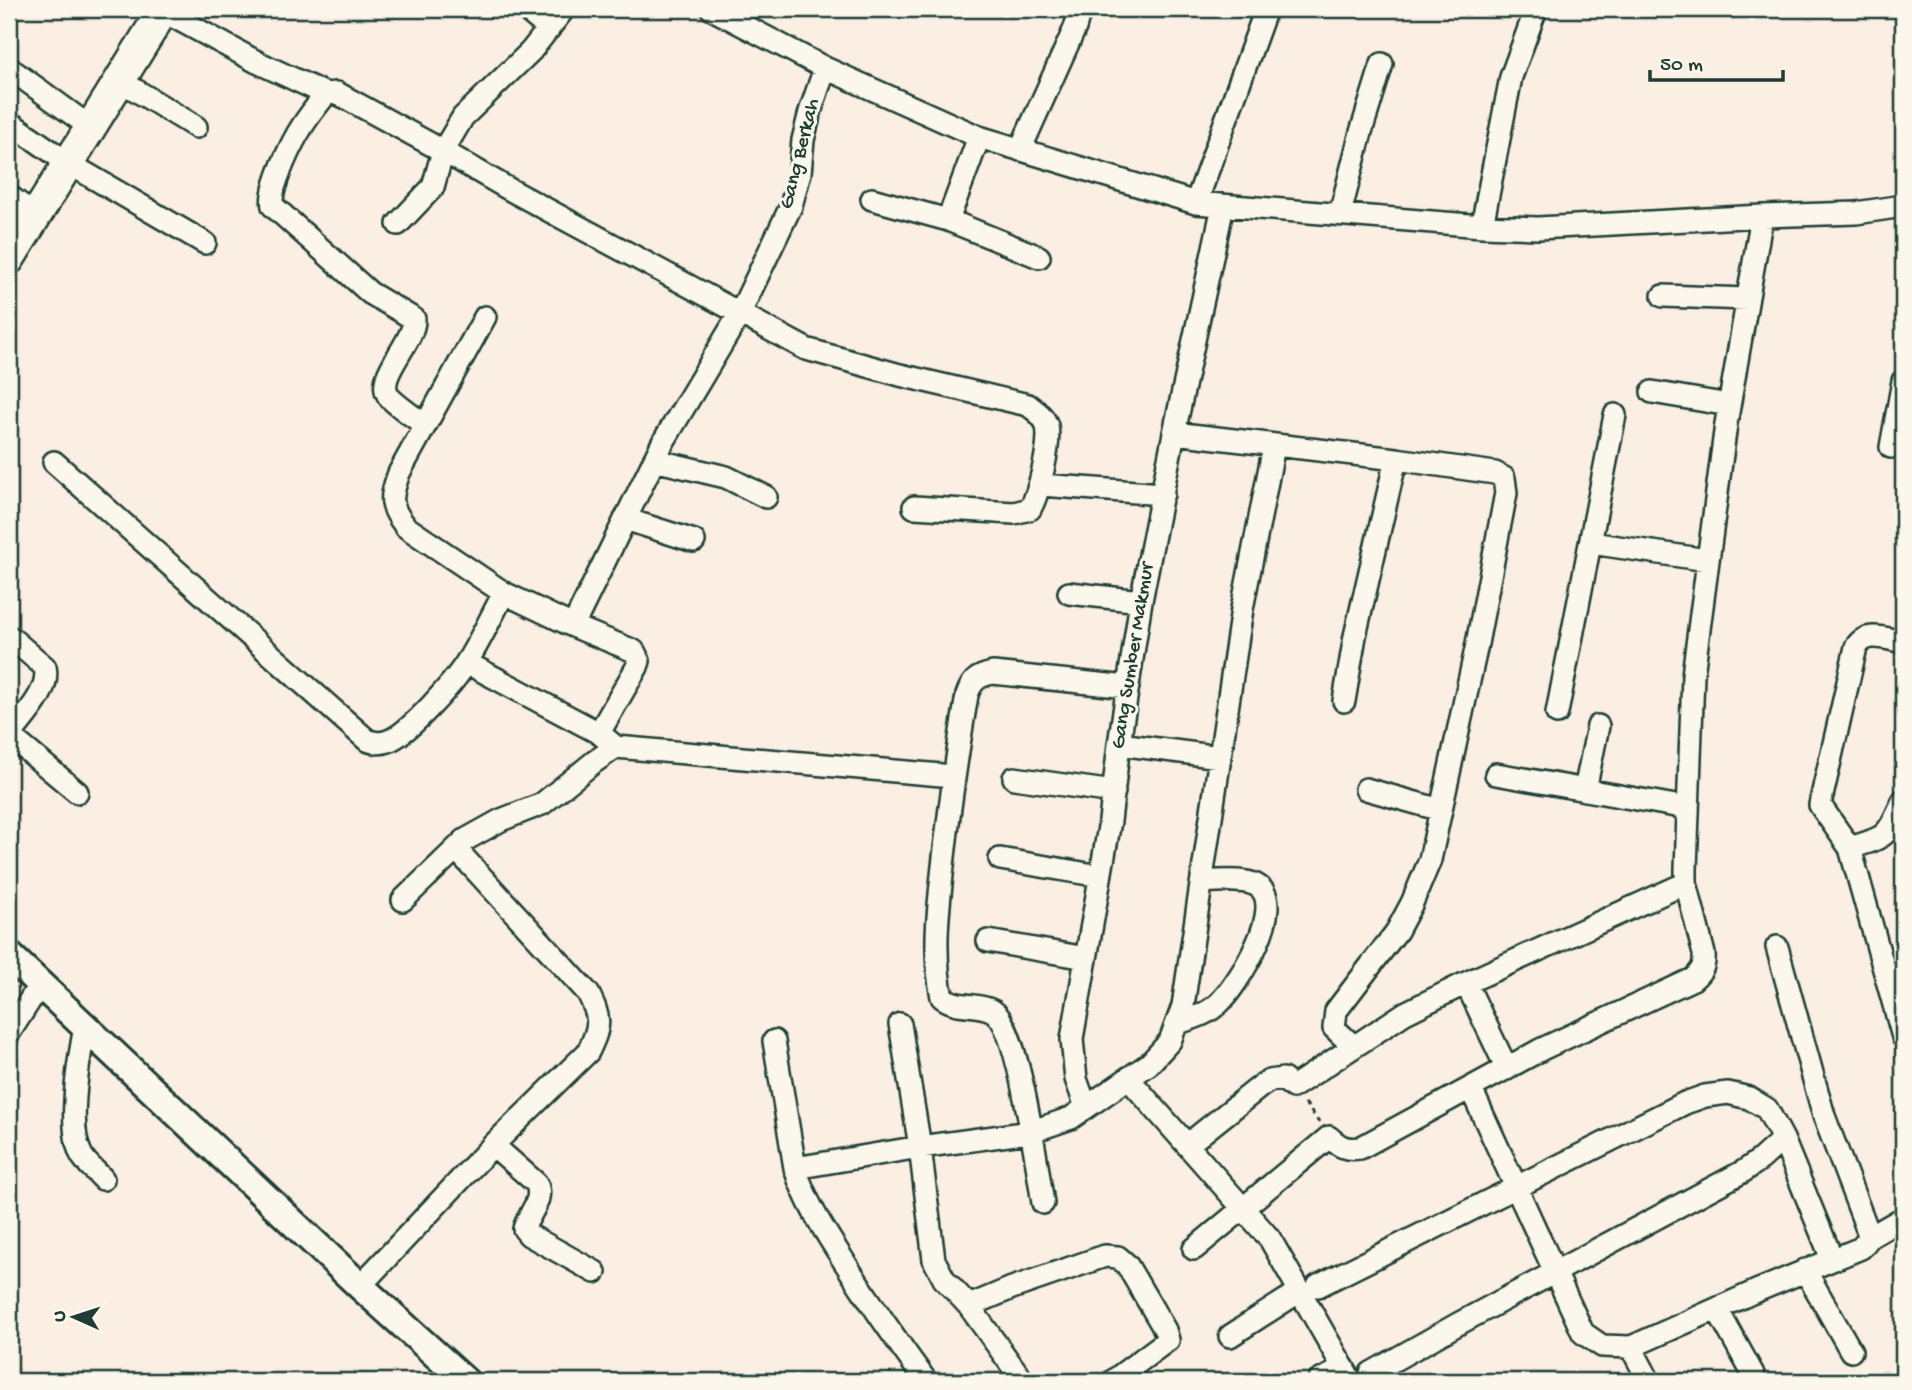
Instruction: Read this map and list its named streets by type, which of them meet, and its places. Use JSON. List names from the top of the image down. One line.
{"streets":{"street":["Gang Berkah","Gang Sumber Makmur"]},"scale_bar":"50 m","north":"left"}
